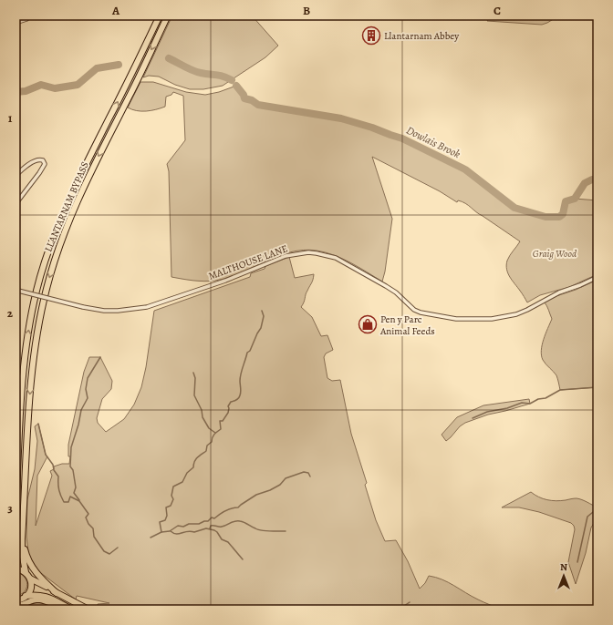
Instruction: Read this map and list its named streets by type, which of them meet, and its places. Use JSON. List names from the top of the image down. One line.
{"streets":{"highway":["LLANTARNAM BYPASS"],"street":["MALTHOUSE LANE"]},"water":["Dowlais Brook"],"parks":["Graig Wood"],"places":{"building":["Llantarnam Abbey"],"shop":["Pen y Parc Animal Feeds"]},"north":"top","grid":{"columns":["A","B","C"],"rows":["1","2","3"]}}
